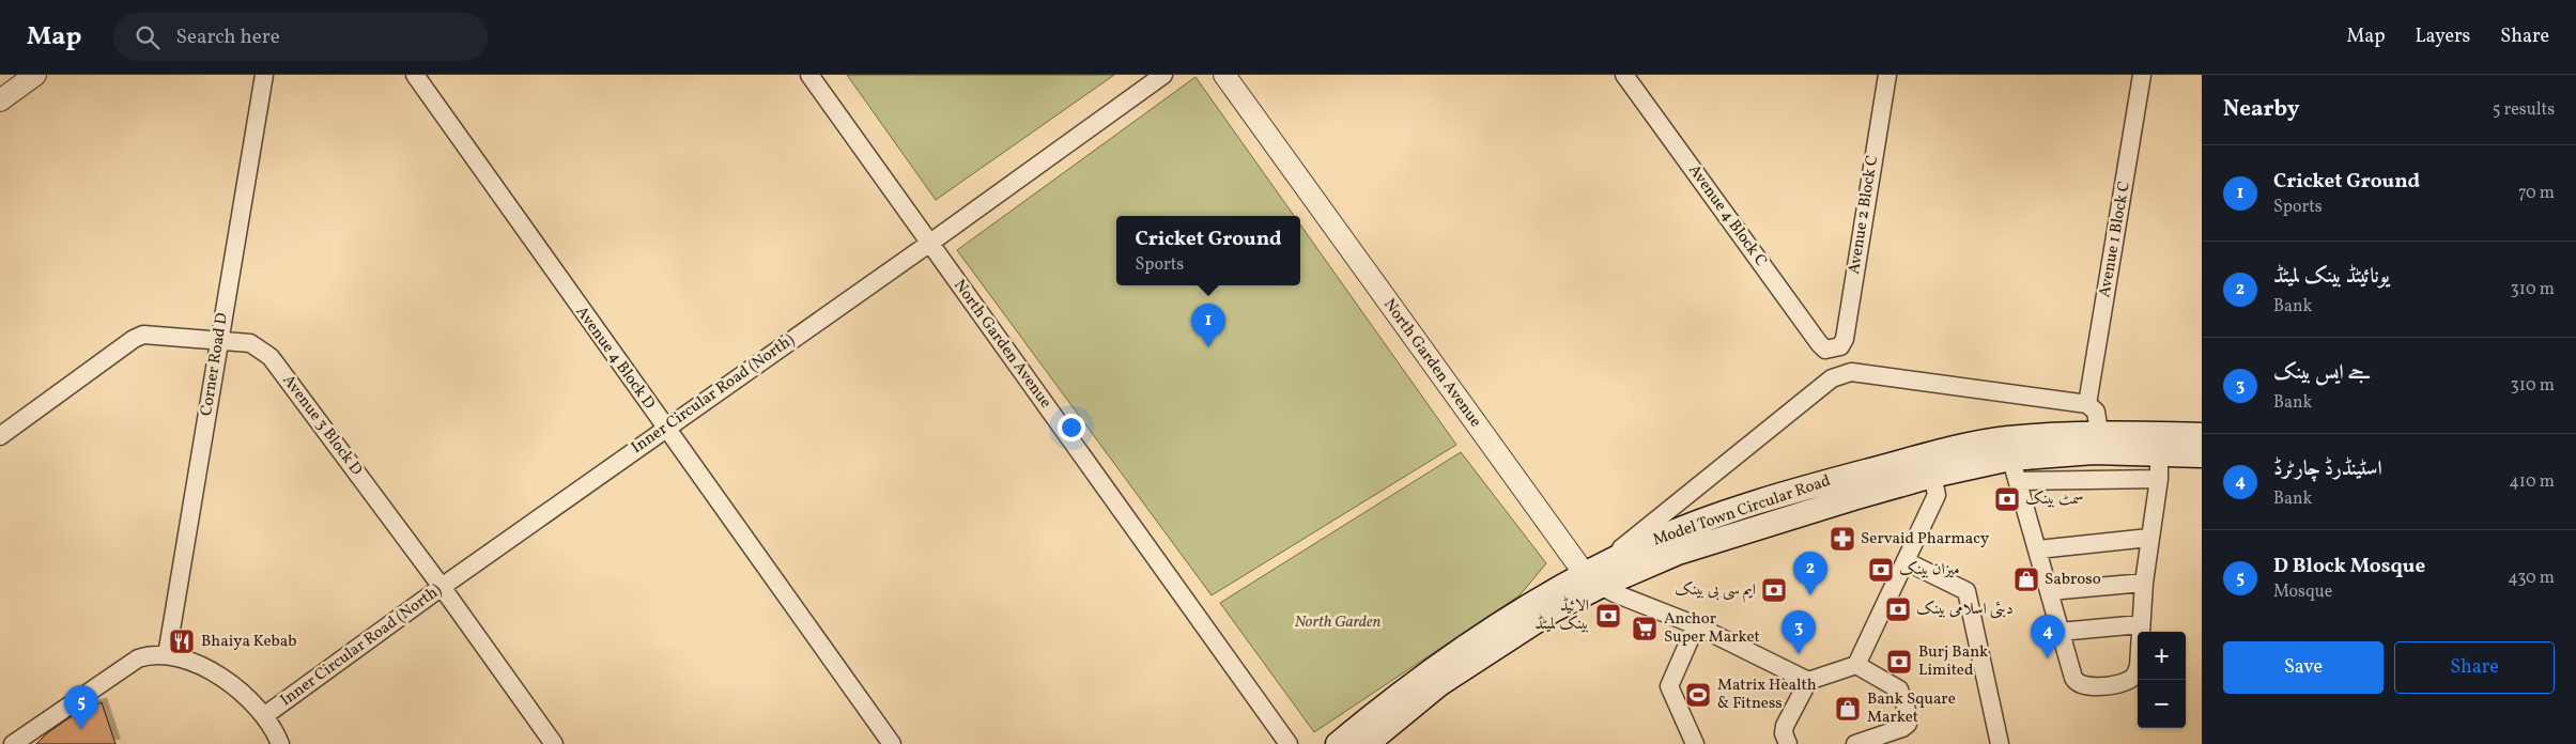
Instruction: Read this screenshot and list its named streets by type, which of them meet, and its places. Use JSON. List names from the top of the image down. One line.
{"streets":{"main road":["Model Town Circular Road"],"street":["Avenue 2 Block C","Avenue 4 Block C","Avenue 1 Block C","North Garden Avenue","Avenue 4 Block D","Corner Road D","Inner Circular Road (North)","Avenue 3 Block D"]},"crossings":[["Avenue 2 Block C","Avenue 4 Block C"],["North Garden Avenue","Inner Circular Road (North)"],["North Garden Avenue","Model Town Circular Road"],["Avenue 4 Block D","Inner Circular Road (North)"],["Corner Road D","Avenue 3 Block D"],["Inner Circular Road (North)","Avenue 3 Block D"]],"parks":["North Garden"],"places":{"bank":["سمٹ بینک","میزان بینک","ایم سی بی بینک","دبئی اسلامی بینک","الائیڈ بینک لمیٹڈ","Burj Bank Limited"],"pharmacy":["Servaid Pharmacy"],"shop":["Sabroso","Bank Square Market"],"supermarket":["Anchor Super Market"],"restaurant":["Bhaiya Kebab"],"sports":["Matrix Health & Fitness"]},"page":{"header":"Map","search":"Search here","nav":["Map","Layers","Share"],"heading":["Nearby","5 results"],"list":[{"mark":"1","name":"Cricket Ground","note":"Sports","value":"70 m"},{"mark":"2","name":"یونائیٹڈ بینک لمیٹڈ","note":"Bank","value":"310 m"},{"mark":"3","name":"جے ایس بینک","note":"Bank","value":"310 m"},{"mark":"4","name":"اسٹینڈرڈ چارٹرڈ","note":"Bank","value":"410 m"},{"mark":"5","name":"D Block Mosque","note":"Mosque","value":"430 m"}],"popup":["Cricket Ground","Sports"],"pins":["1","2","3","4","5"],"buttons":["Save","Share"],"map_buttons":["+","−"]}}
